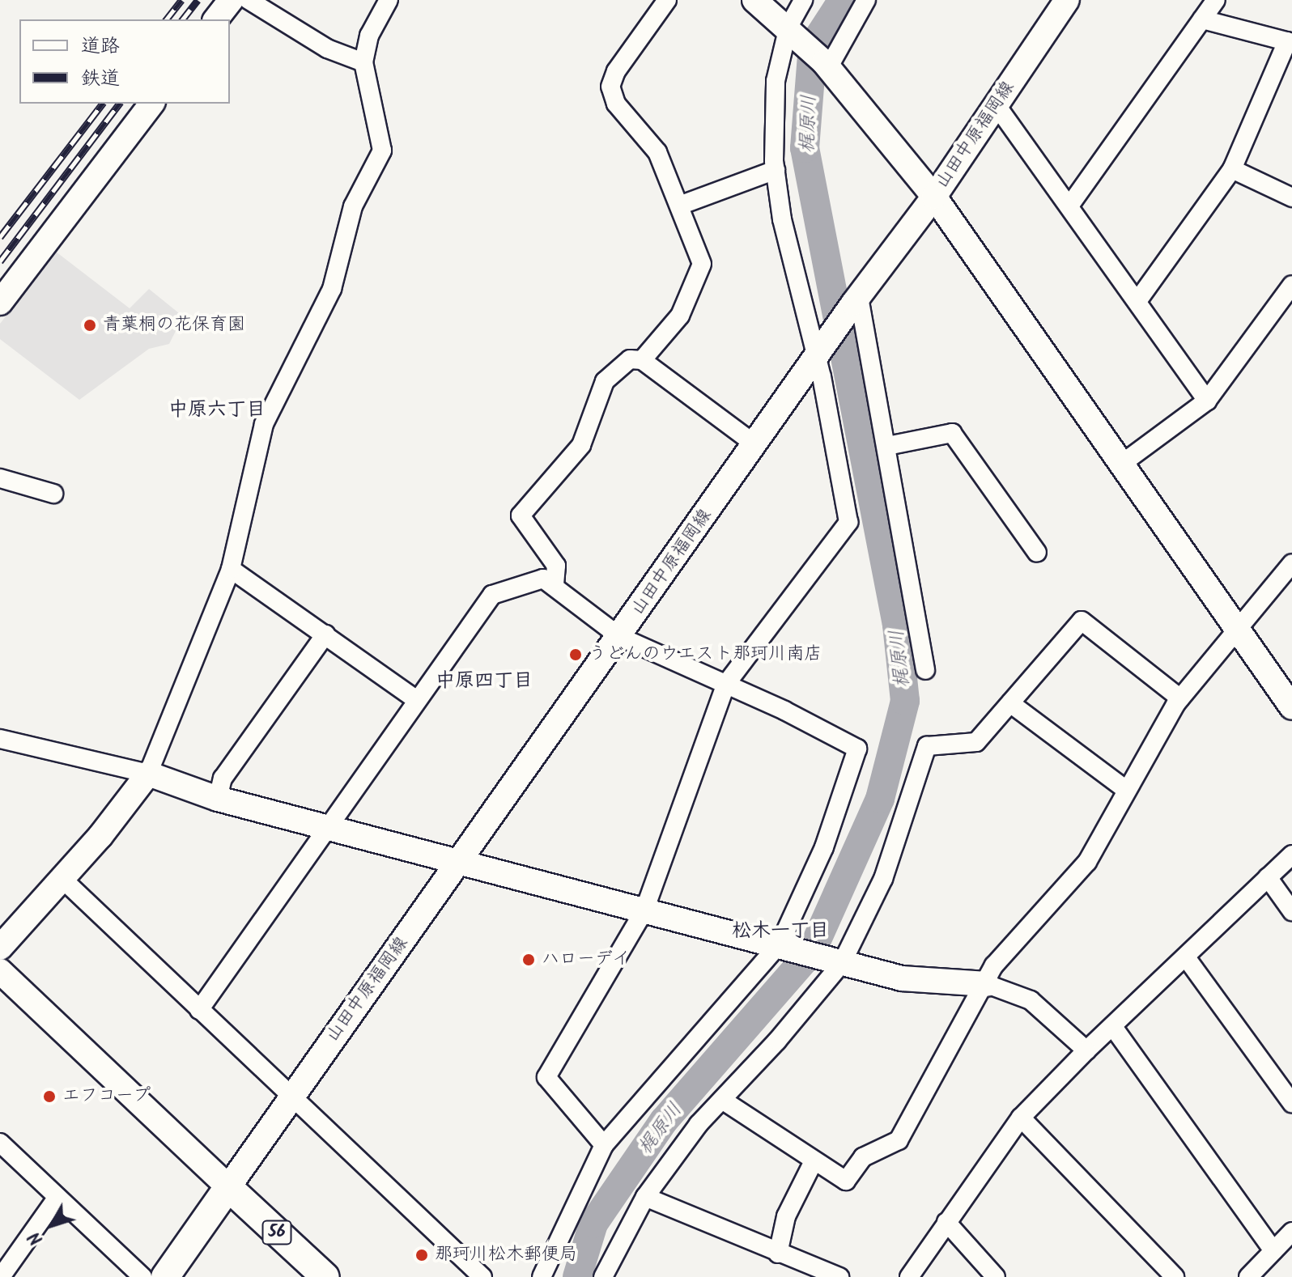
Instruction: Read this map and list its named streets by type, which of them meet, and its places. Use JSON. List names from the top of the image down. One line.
{"streets":{"main road":["56"],"street":["山田中原福岡線"]},"crossings":[["山田中原福岡線","56"]],"districts":["中原六丁目","中原四丁目","松木一丁目"],"water":["梶原川"],"places":["青葉桐の花保育園","うどんのウエスト那珂川南店","ハローデイ","エフコープ","那珂川松木郵便局"],"legend":["道路","鉄道"],"north":"bottom left"}
